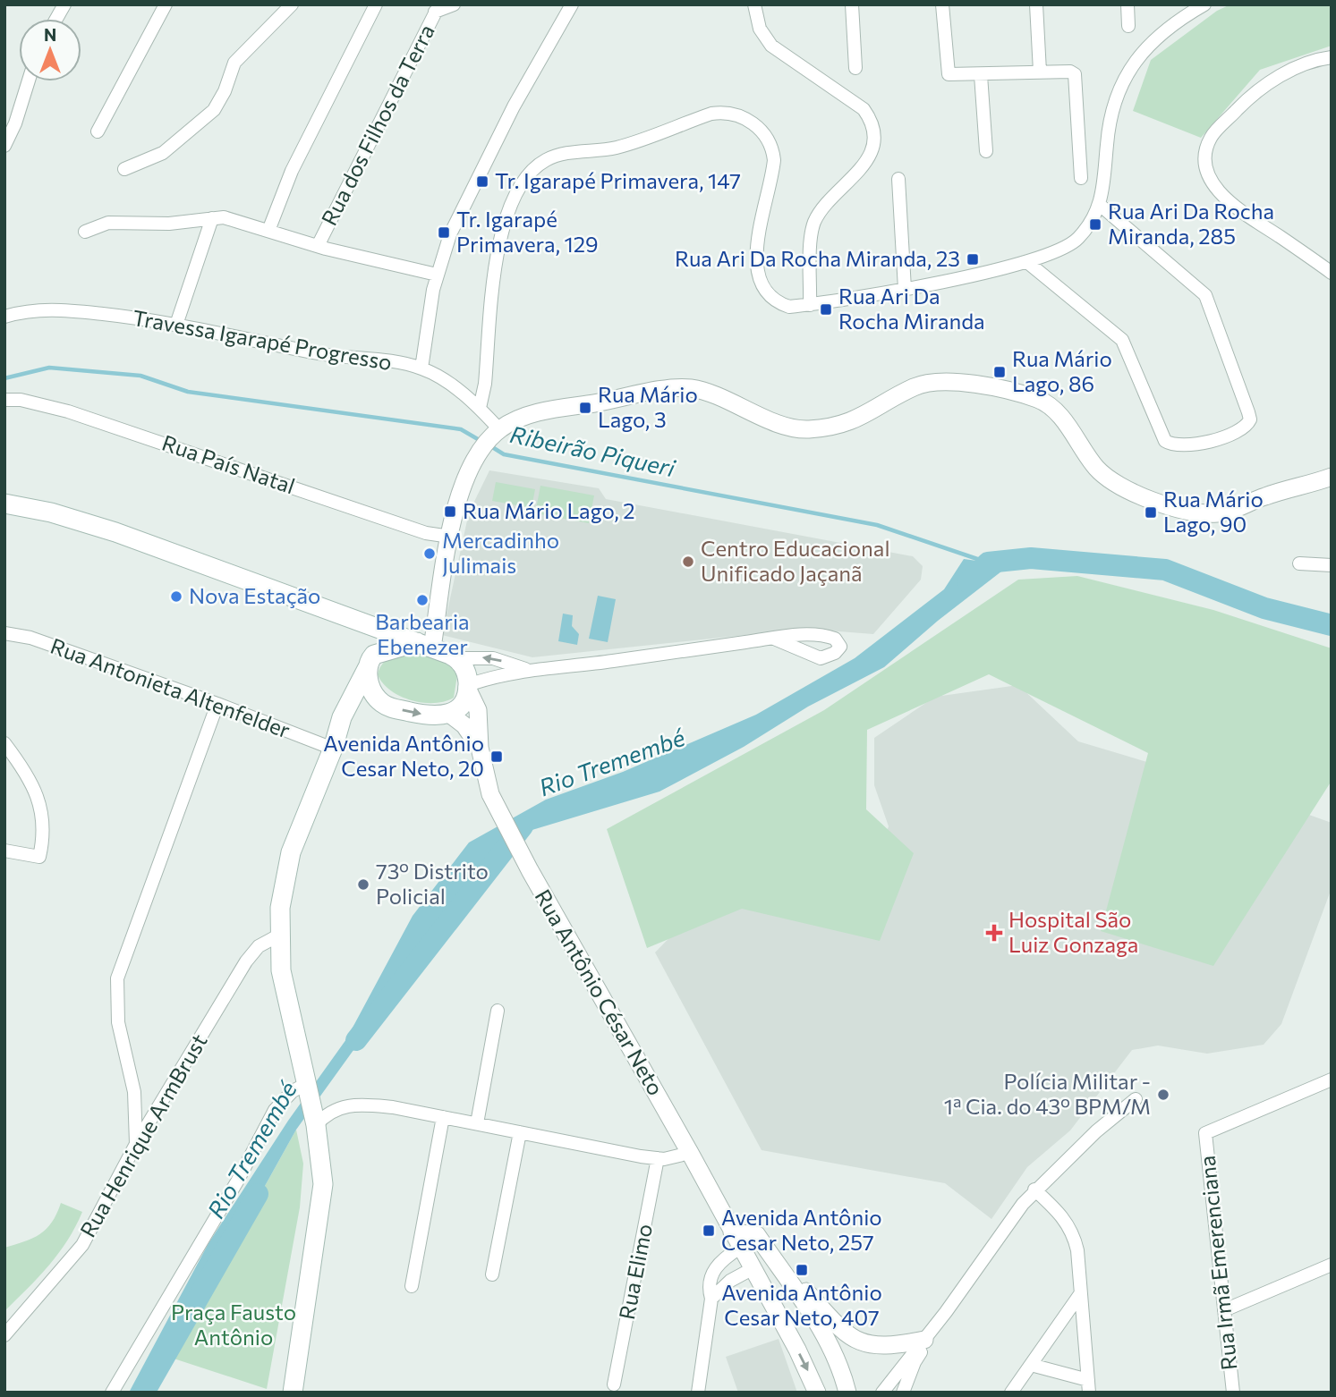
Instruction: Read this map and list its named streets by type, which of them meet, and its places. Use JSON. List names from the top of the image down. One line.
{"streets":{"street":["Rua dos Filhos da Terra","Travessa Igarapé Progresso","Rua País Natal","Rua Antonieta Altenfelder","Rua Antônio César Neto","Rua Henrique ArmBrust","Rua Irmã Emerenciana","Rua Elimo"]},"water":["Ribeirão Piqueri","Rio Tremembé"],"parks":["Praça Fausto Antônio"],"places":{"transit":["Tr. Igarapé Primavera, 147","Rua Ari Da Rocha Miranda, 285","Tr. Igarapé Primavera, 129","Rua Ari Da Rocha Miranda, 23","Rua Ari Da Rocha Miranda","Rua Mário Lago, 86","Rua Mário Lago, 3","Rua Mário Lago, 2","Rua Mário Lago, 90","Avenida Antônio Cesar Neto, 20","Avenida Antônio Cesar Neto, 257","Avenida Antônio Cesar Neto, 407"],"other":["Mercadinho Julimais","Centro Educacional Unificado Jaçanã","Nova Estação","Barbearia Ebenezer","73º Distrito Policial","Polícia Militar - 1ª Cia. do 43º BPM/M"],"health":["Hospital São Luiz Gonzaga"]},"north":"top"}
